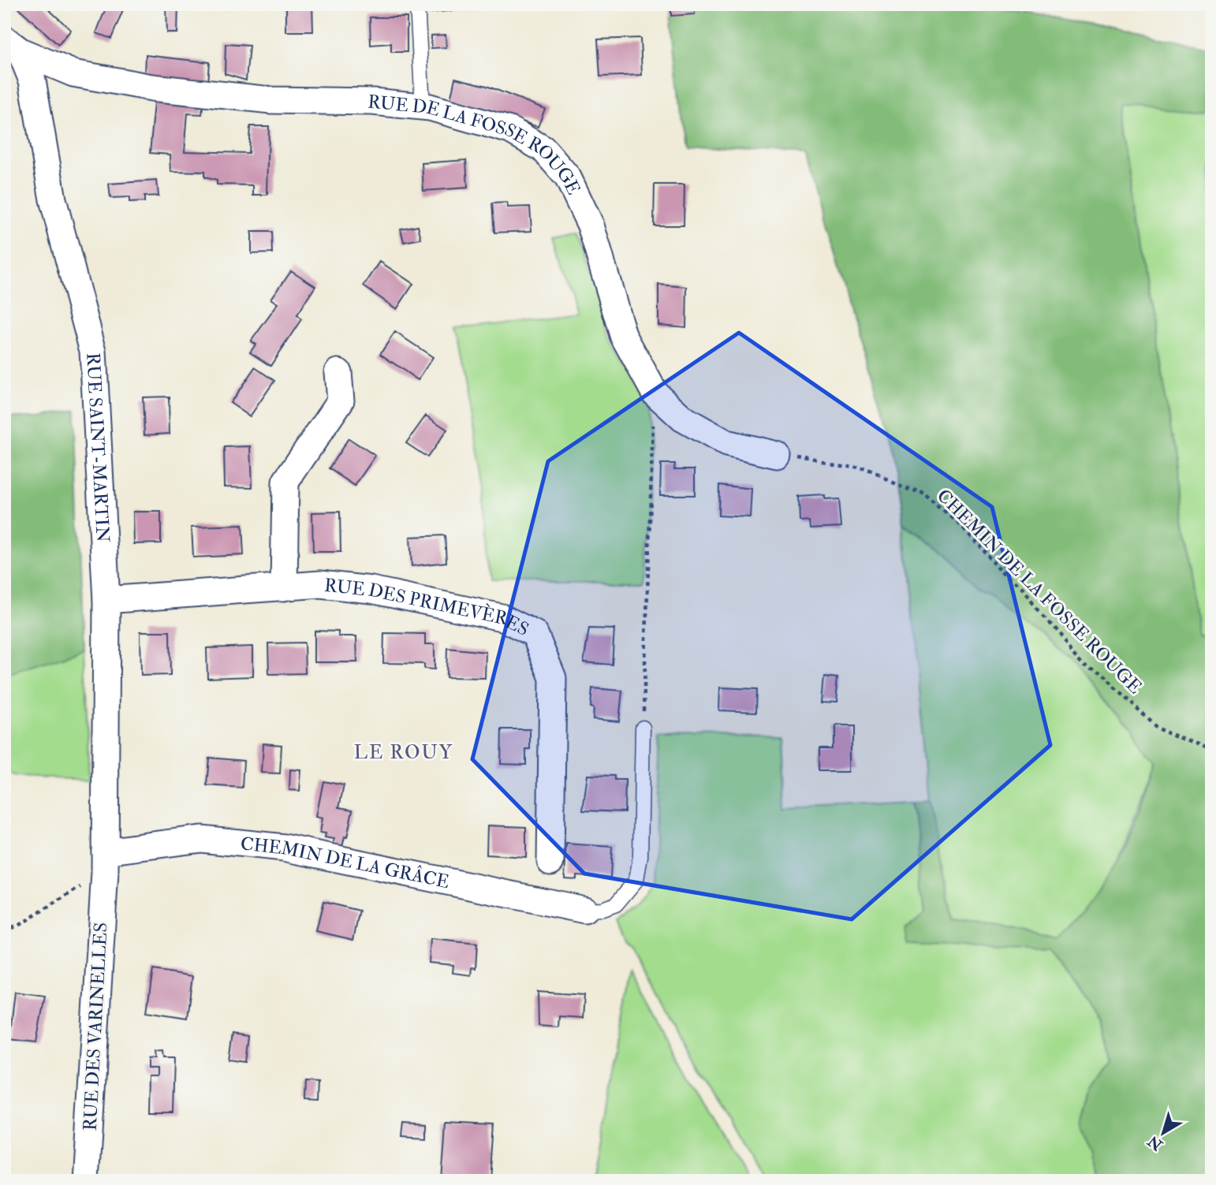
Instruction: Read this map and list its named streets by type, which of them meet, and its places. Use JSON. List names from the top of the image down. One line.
{"streets":{"street":["RUE DE LA FOSSE ROUGE","RUE SAINT-MARTIN","RUE DES PRIMEVÈRES","CHEMIN DE LA GRÂCE","RUE DES VARINELLES"],"path":["CHEMIN DE LA FOSSE ROUGE"]},"crossings":[["RUE DE LA FOSSE ROUGE","RUE SAINT-MARTIN"],["RUE DE LA FOSSE ROUGE","CHEMIN DE LA FOSSE ROUGE"],["RUE SAINT-MARTIN","RUE DES PRIMEVÈRES"],["RUE SAINT-MARTIN","CHEMIN DE LA GRÂCE"],["RUE SAINT-MARTIN","RUE DES VARINELLES"],["CHEMIN DE LA GRÂCE","RUE DES VARINELLES"]],"districts":["LE ROUY"],"north":"bottom left"}
